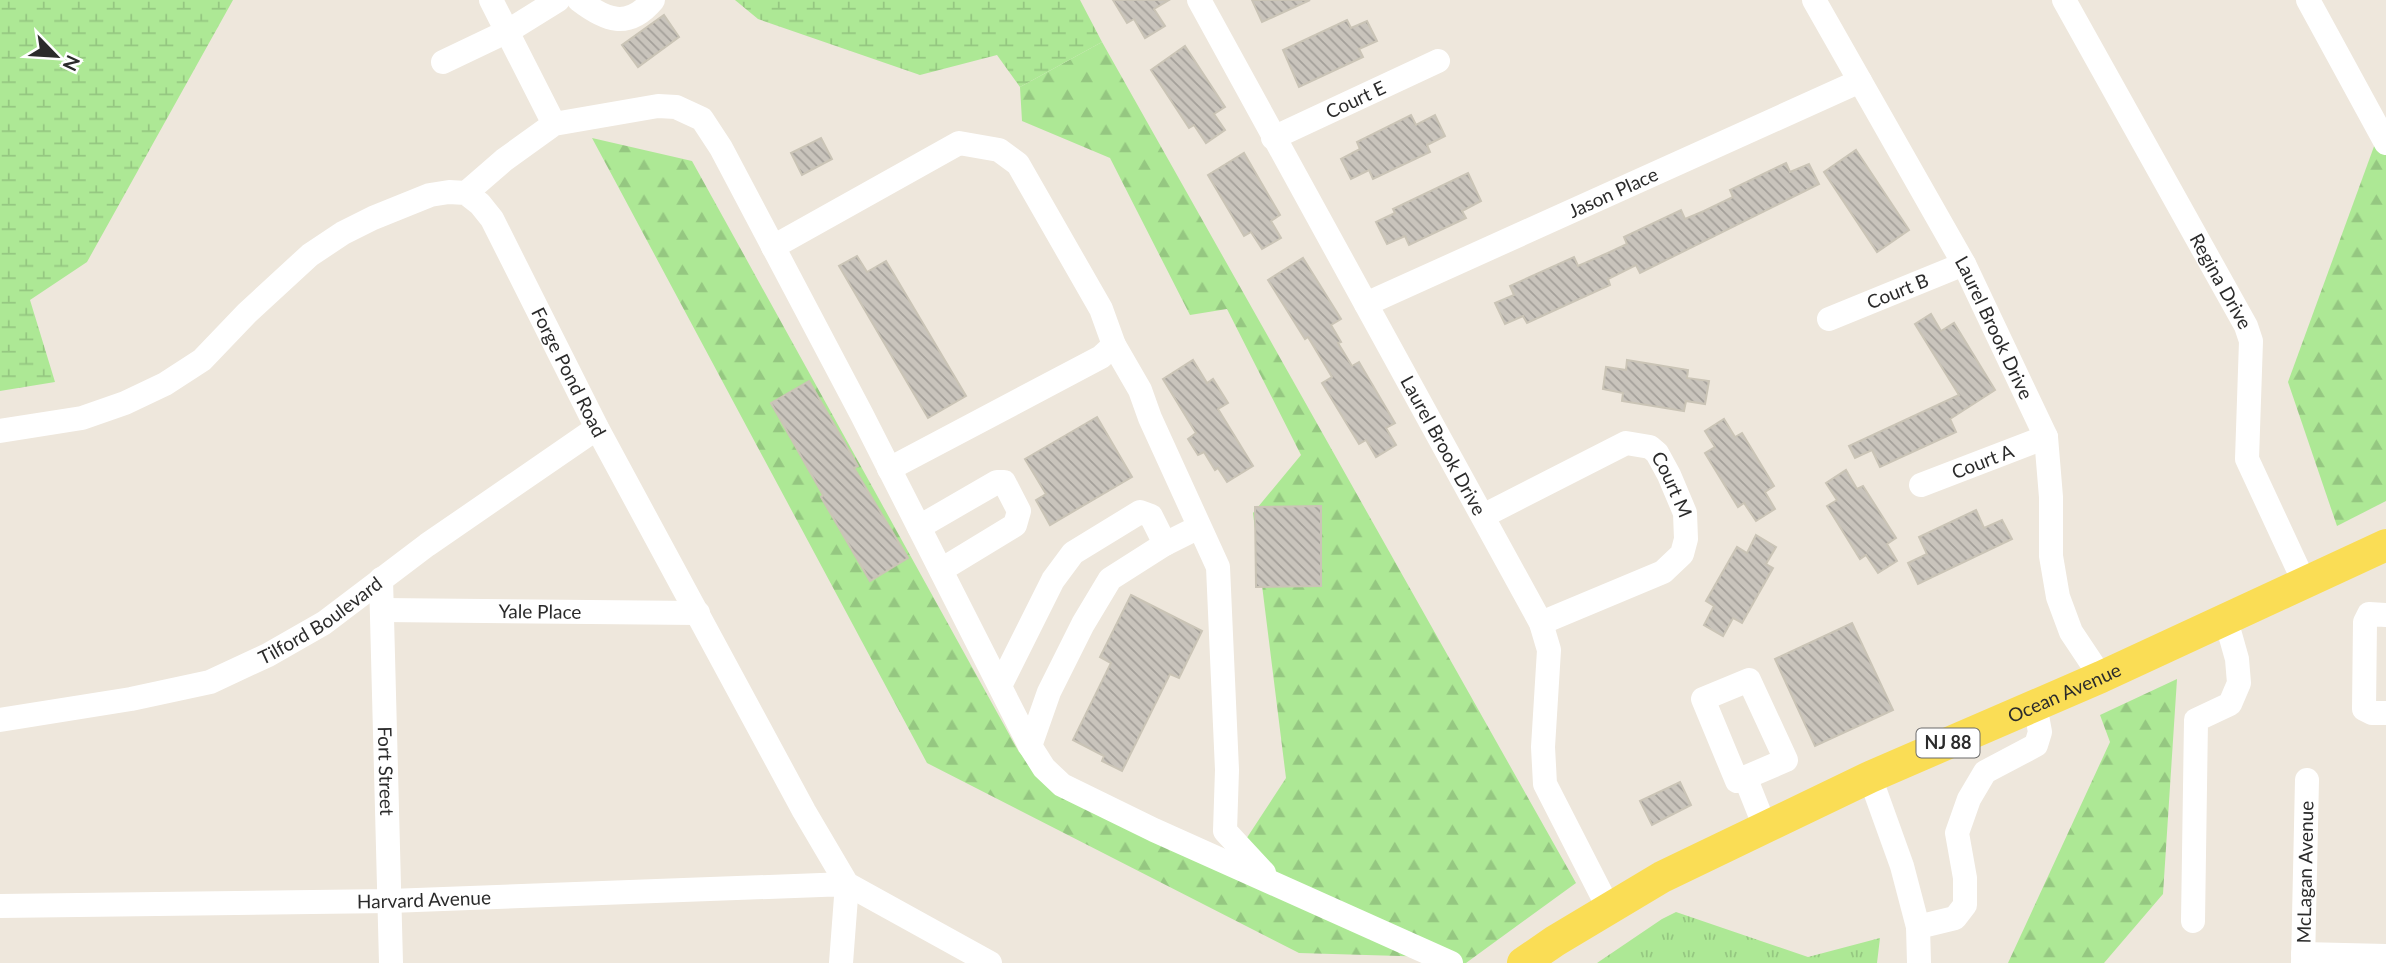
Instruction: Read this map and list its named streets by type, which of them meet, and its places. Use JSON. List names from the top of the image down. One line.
{"streets":{"main road":["Ocean Avenue","NJ 88"],"street":["Court E","Jason Place","Regina Drive","Court B","Laurel Brook Drive","Forge Pond Road","Court A","Court M","Yale Place","Tilford Boulevard","Fort Street","McLagan Avenue","Harvard Avenue"]},"crossings":[["Court E","Laurel Brook Drive"],["Jason Place","Laurel Brook Drive"],["Regina Drive","Ocean Avenue"],["Court B","Laurel Brook Drive"],["Laurel Brook Drive","Court A"],["Laurel Brook Drive","Court M"],["Laurel Brook Drive","Ocean Avenue"],["Forge Pond Road","Yale Place"],["Forge Pond Road","Tilford Boulevard"],["Forge Pond Road","Harvard Avenue"],["Yale Place","Fort Street"],["Tilford Boulevard","Fort Street"],["Fort Street","Harvard Avenue"]],"north":"bottom right"}
